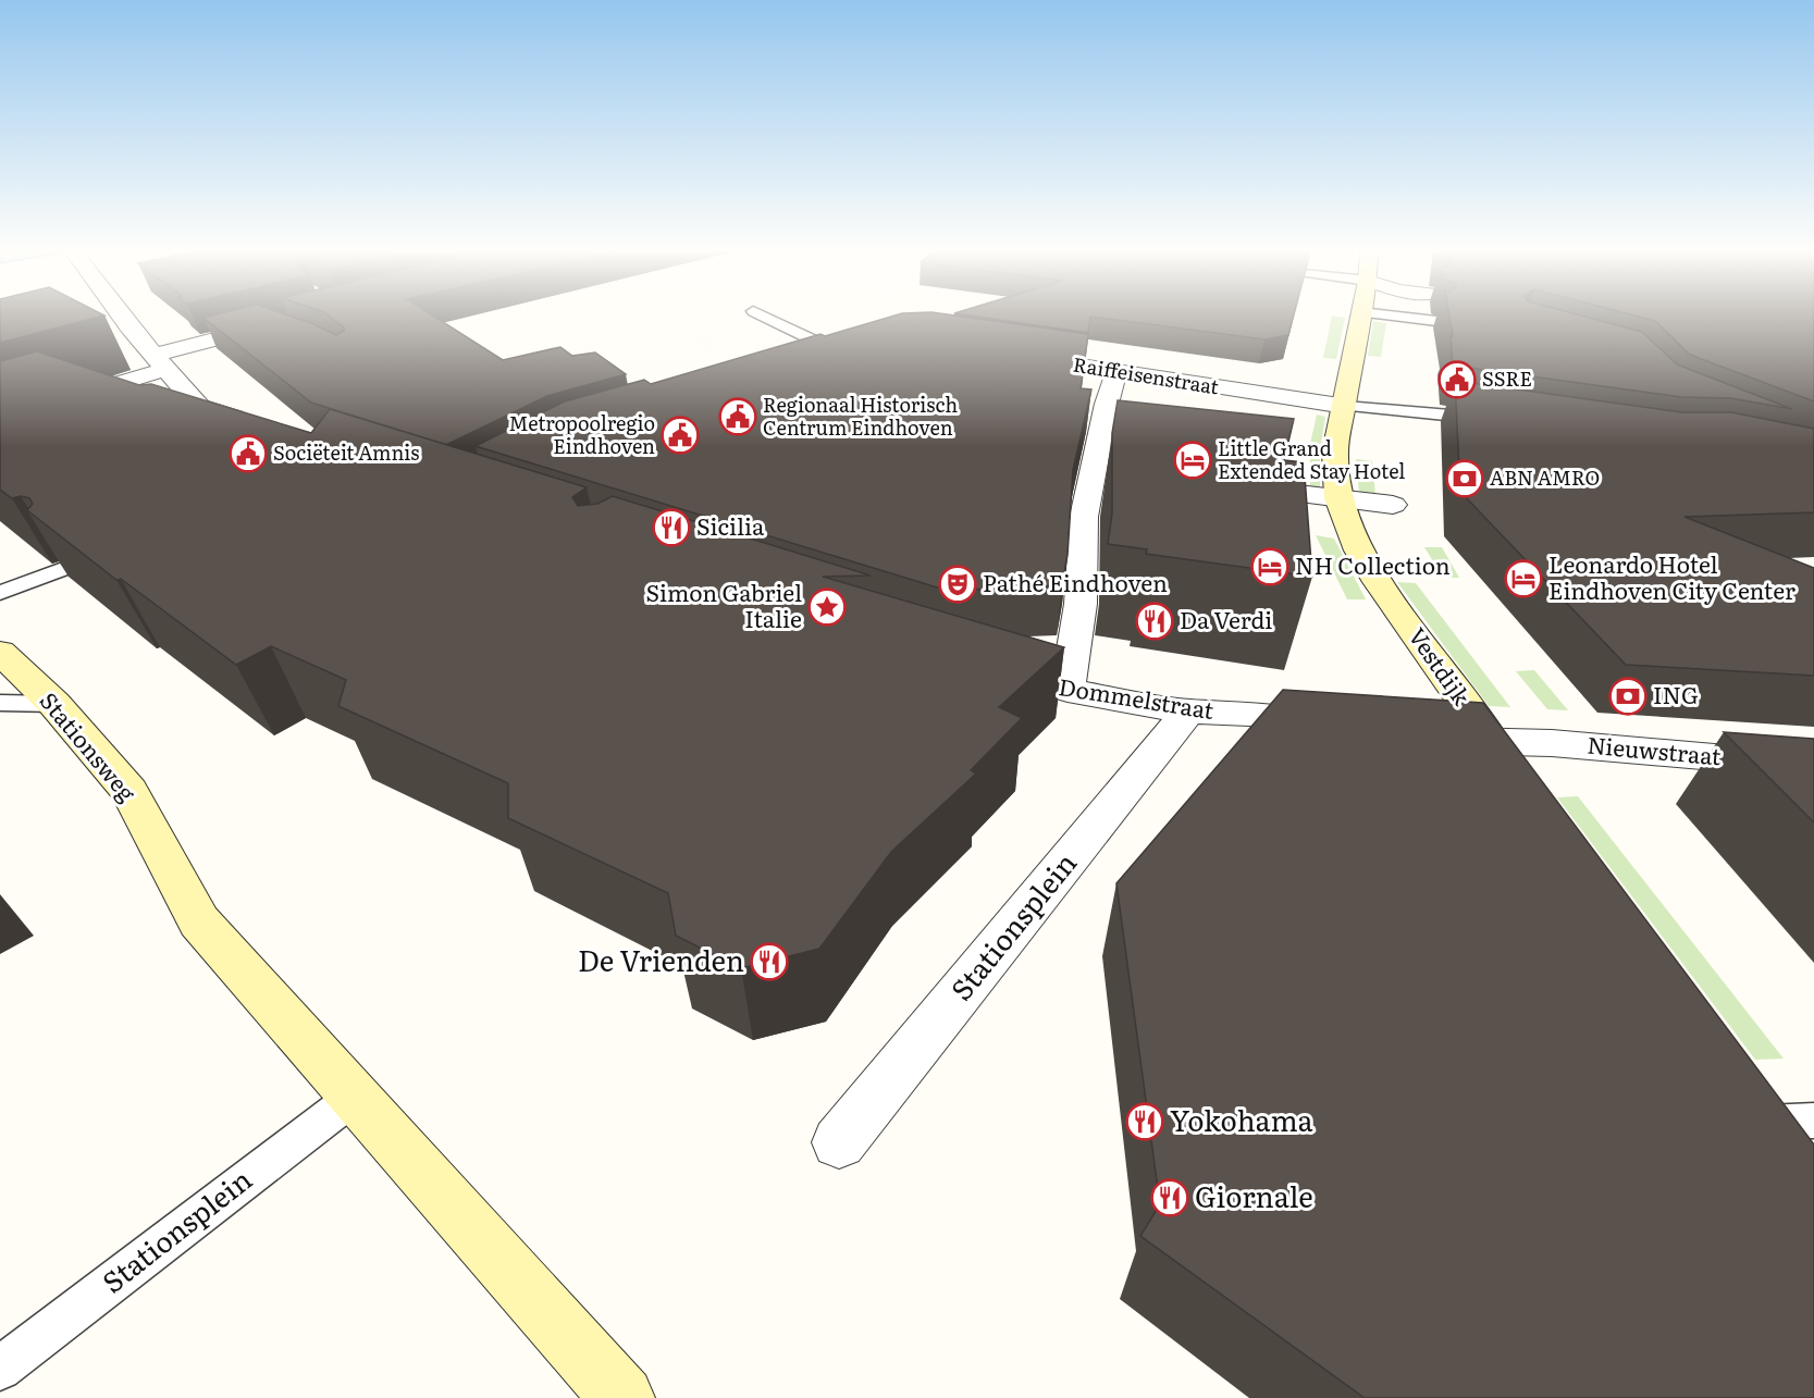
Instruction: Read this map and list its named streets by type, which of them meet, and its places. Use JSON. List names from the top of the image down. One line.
{"streets":{"street":["Raiffeisenstraat","Vestdijk","Dommelstraat","Stationsweg","Nieuwstraat","Stationsplein"]},"crossings":[["Raiffeisenstraat","Vestdijk"],["Vestdijk","Nieuwstraat"],["Dommelstraat","Stationsplein"],["Stationsweg","Stationsplein"]],"places":{"public building":["SSRE","Regionaal Historisch Centrum Eindhoven","Metropoolregio Eindhoven","Sociëteit Amnis"],"hotel":["Little Grand Extended Stay Hotel","NH Collection","Leonardo Hotel Eindhoven City Center"],"bank":["ABN AMRO","ING"],"restaurant":["Sicilia","Da Verdi","De Vrienden","Yokohama","Giornale"],"theatre":["Pathé Eindhoven"],"place":["Simon Gabriel Italie"]}}
